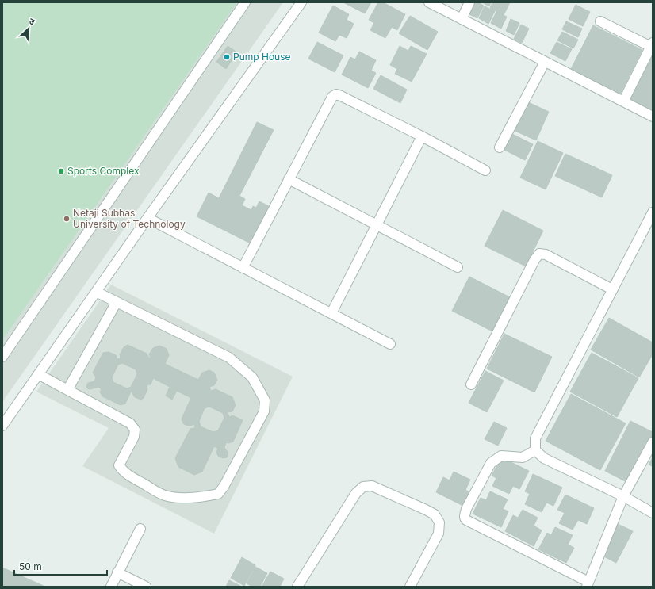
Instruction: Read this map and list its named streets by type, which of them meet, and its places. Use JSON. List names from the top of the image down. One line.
{"places":["Pump House","Sports Complex","Netaji Subhas University of Technology"],"scale_bar":"50 m","north":"top right"}
